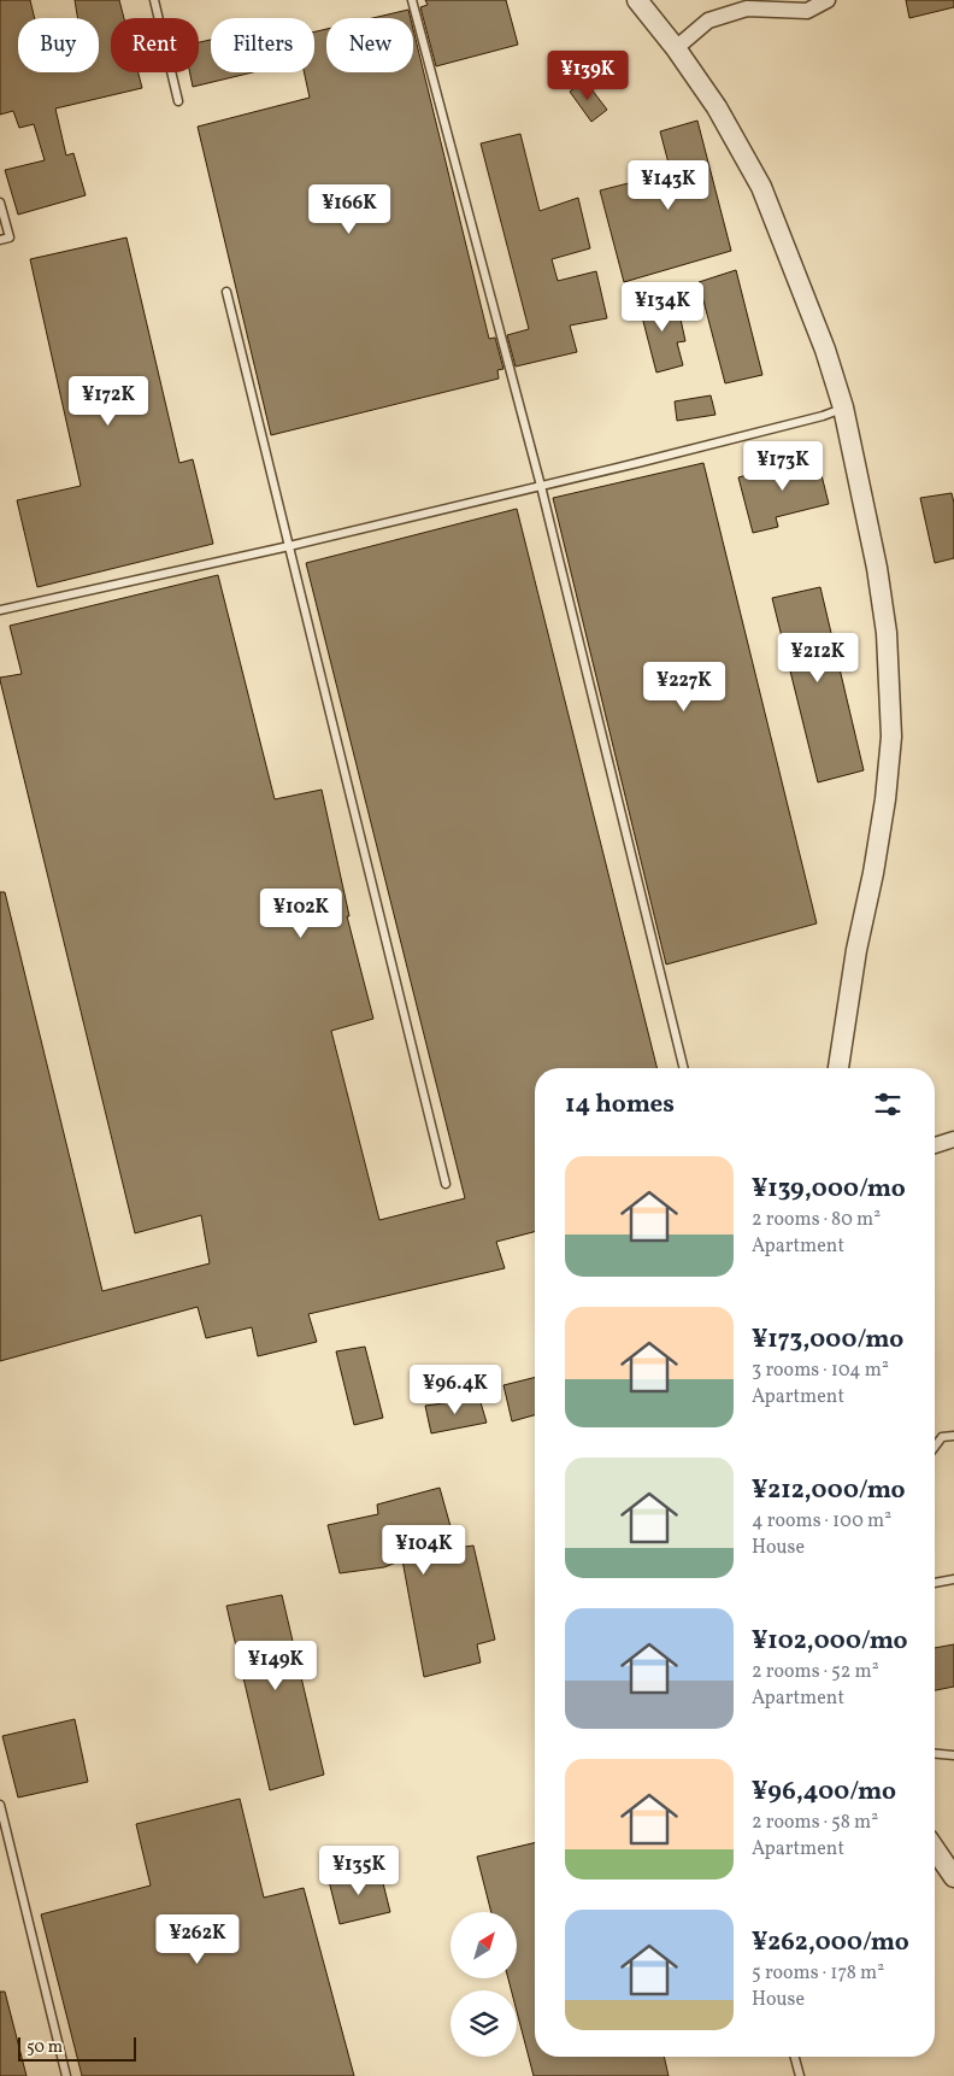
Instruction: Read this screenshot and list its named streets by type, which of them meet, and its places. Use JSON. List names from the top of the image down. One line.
{"scale_bar":"50 m","north":"top right","page":{"chip":["Buy","Rent","Filters","New"],"price":["¥139K","¥143K","¥166K","¥134K","¥172K","¥173K","¥212K","¥227K","¥102K","¥96.4K","¥104K","¥149K","¥135K","¥262K"],"heading":"14 homes","list":[{"name":"¥139,000/mo","note":"2 rooms · 80 m² · Apartment"},{"name":"¥173,000/mo","note":"3 rooms · 104 m² · Apartment"},{"name":"¥212,000/mo","note":"4 rooms · 100 m² · House"},{"name":"¥102,000/mo","note":"2 rooms · 52 m² · Apartment"},{"name":"¥96,400/mo","note":"2 rooms · 58 m² · Apartment"},{"name":"¥262,000/mo","note":"5 rooms · 178 m² · House"}],"scale":"50 m"}}
